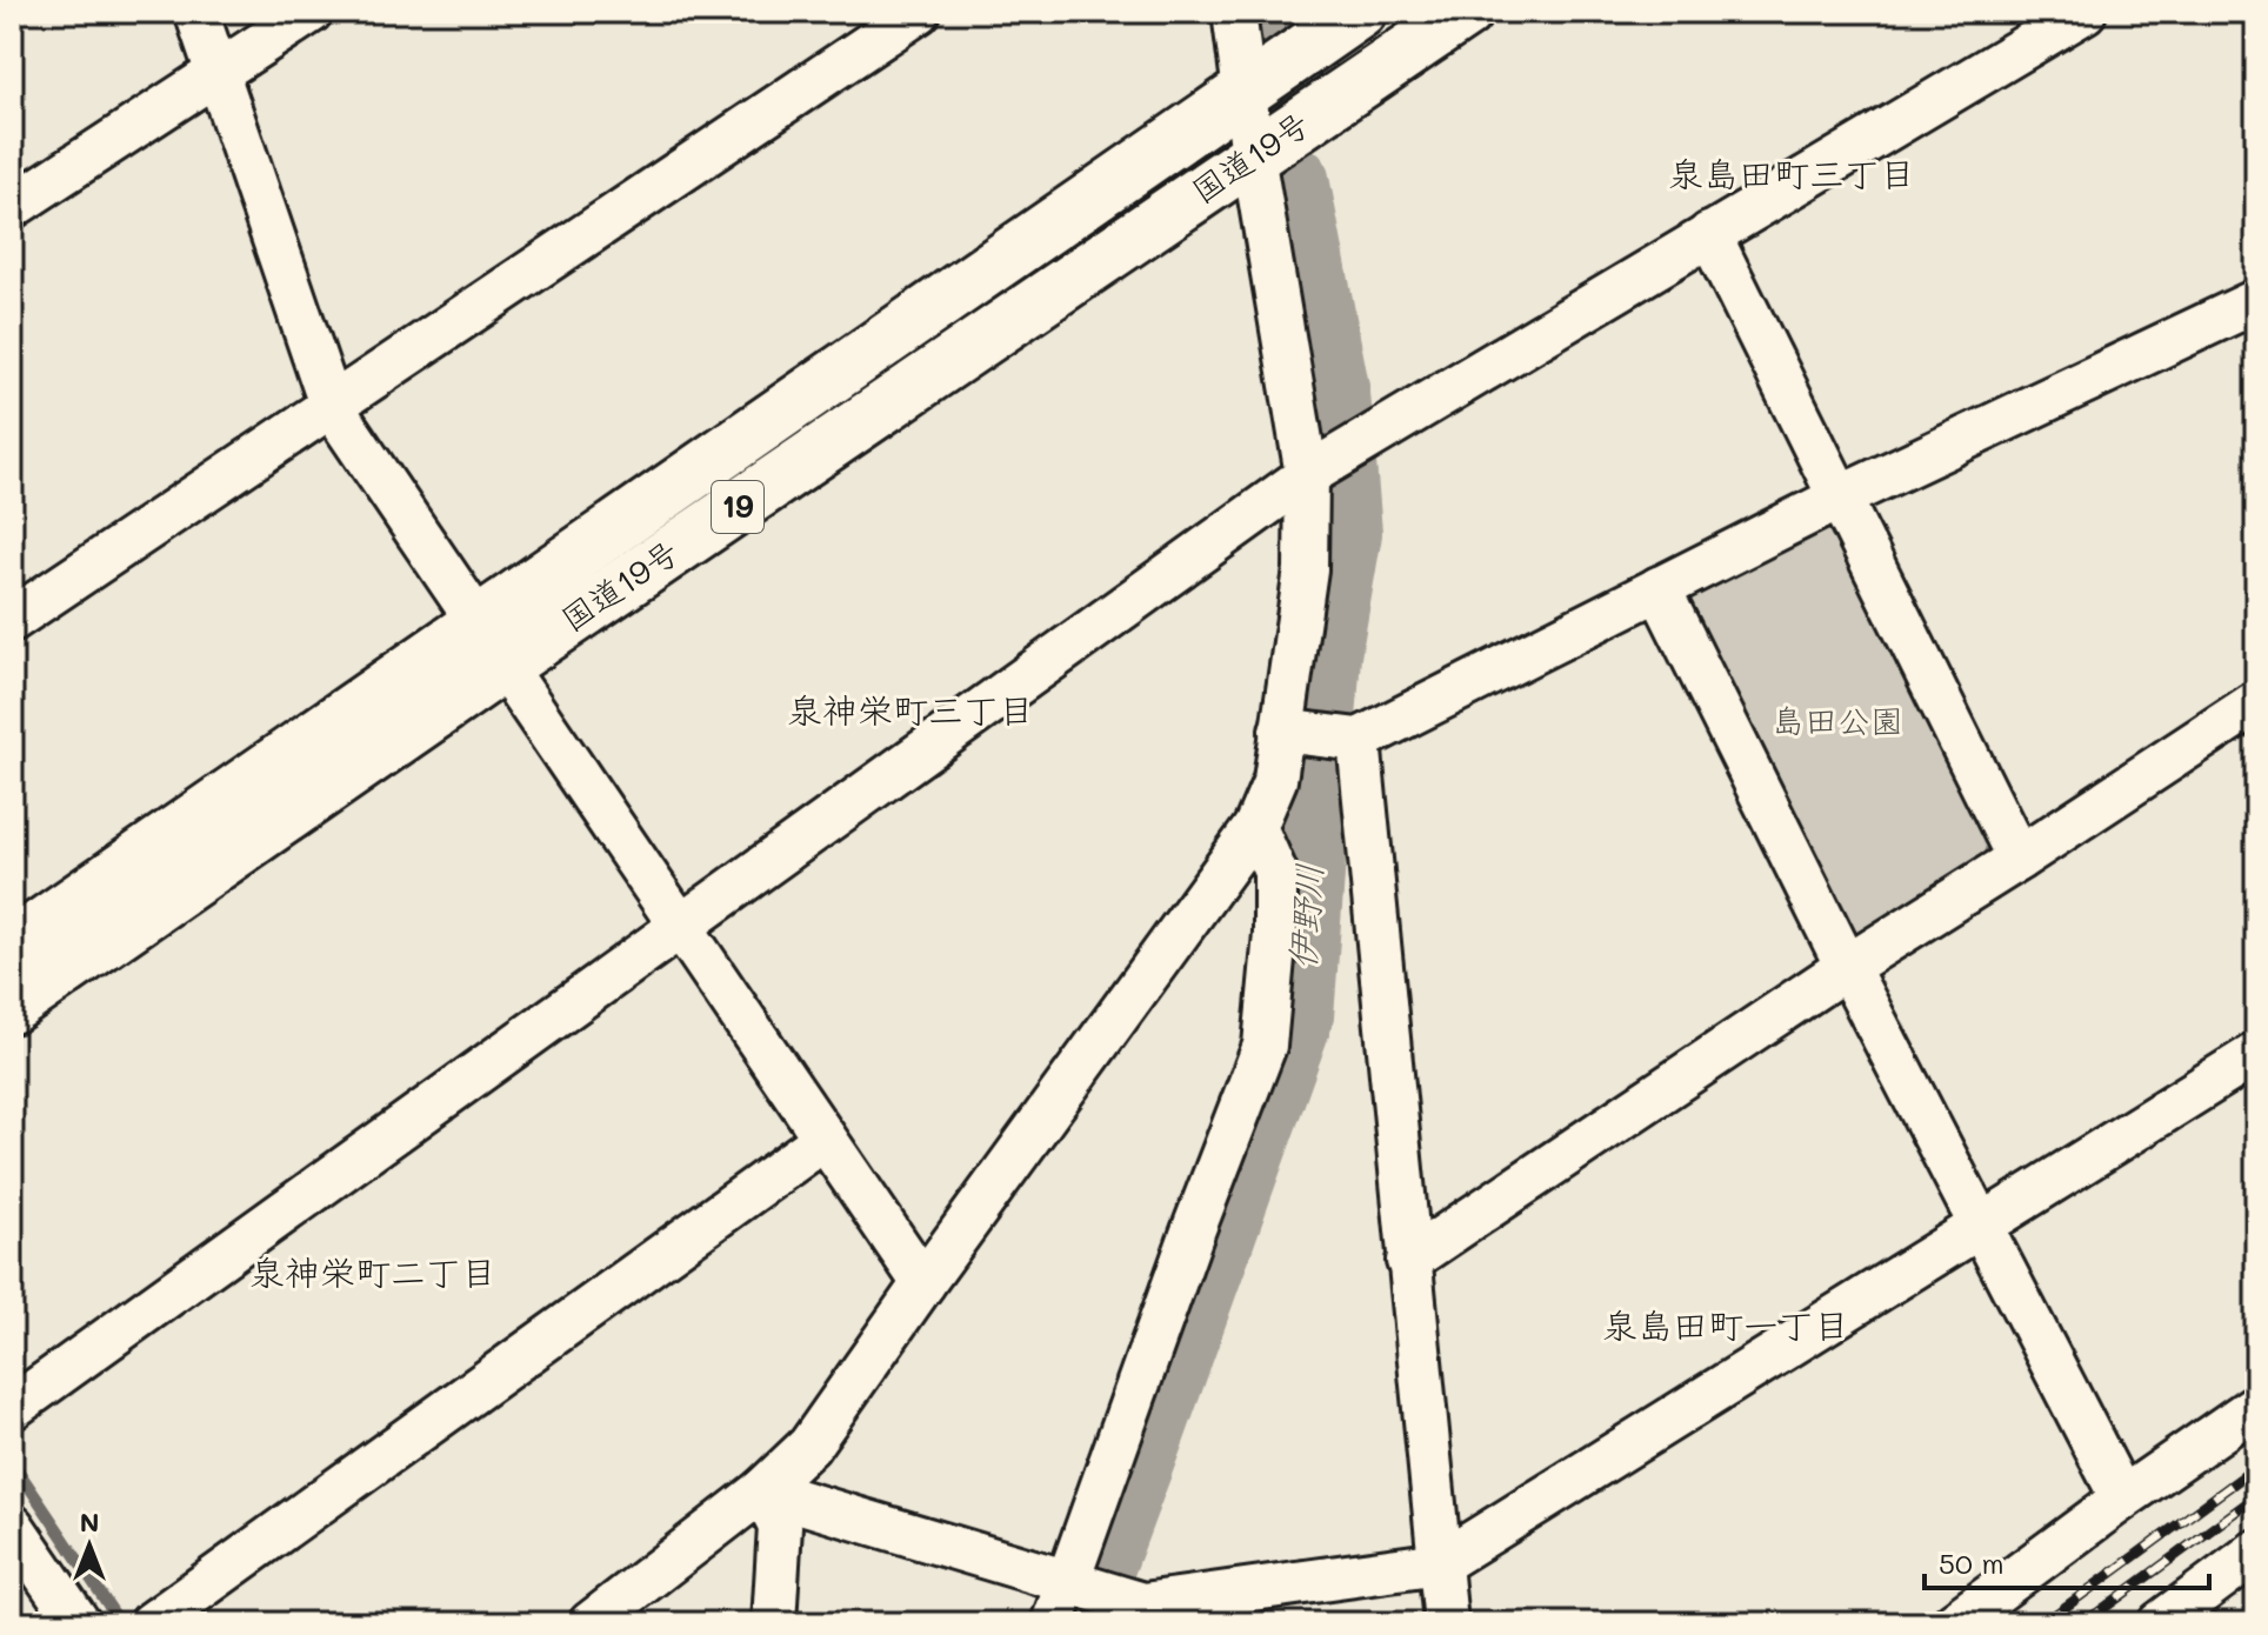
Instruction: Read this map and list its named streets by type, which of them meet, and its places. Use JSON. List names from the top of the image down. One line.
{"streets":{"highway":["国道19号","19"]},"districts":["泉島田町三丁目","泉神栄町三丁目","泉神栄町二丁目","泉島田町一丁目"],"water":["伊野川"],"parks":["島田公園"],"scale_bar":"50 m","north":"top"}
